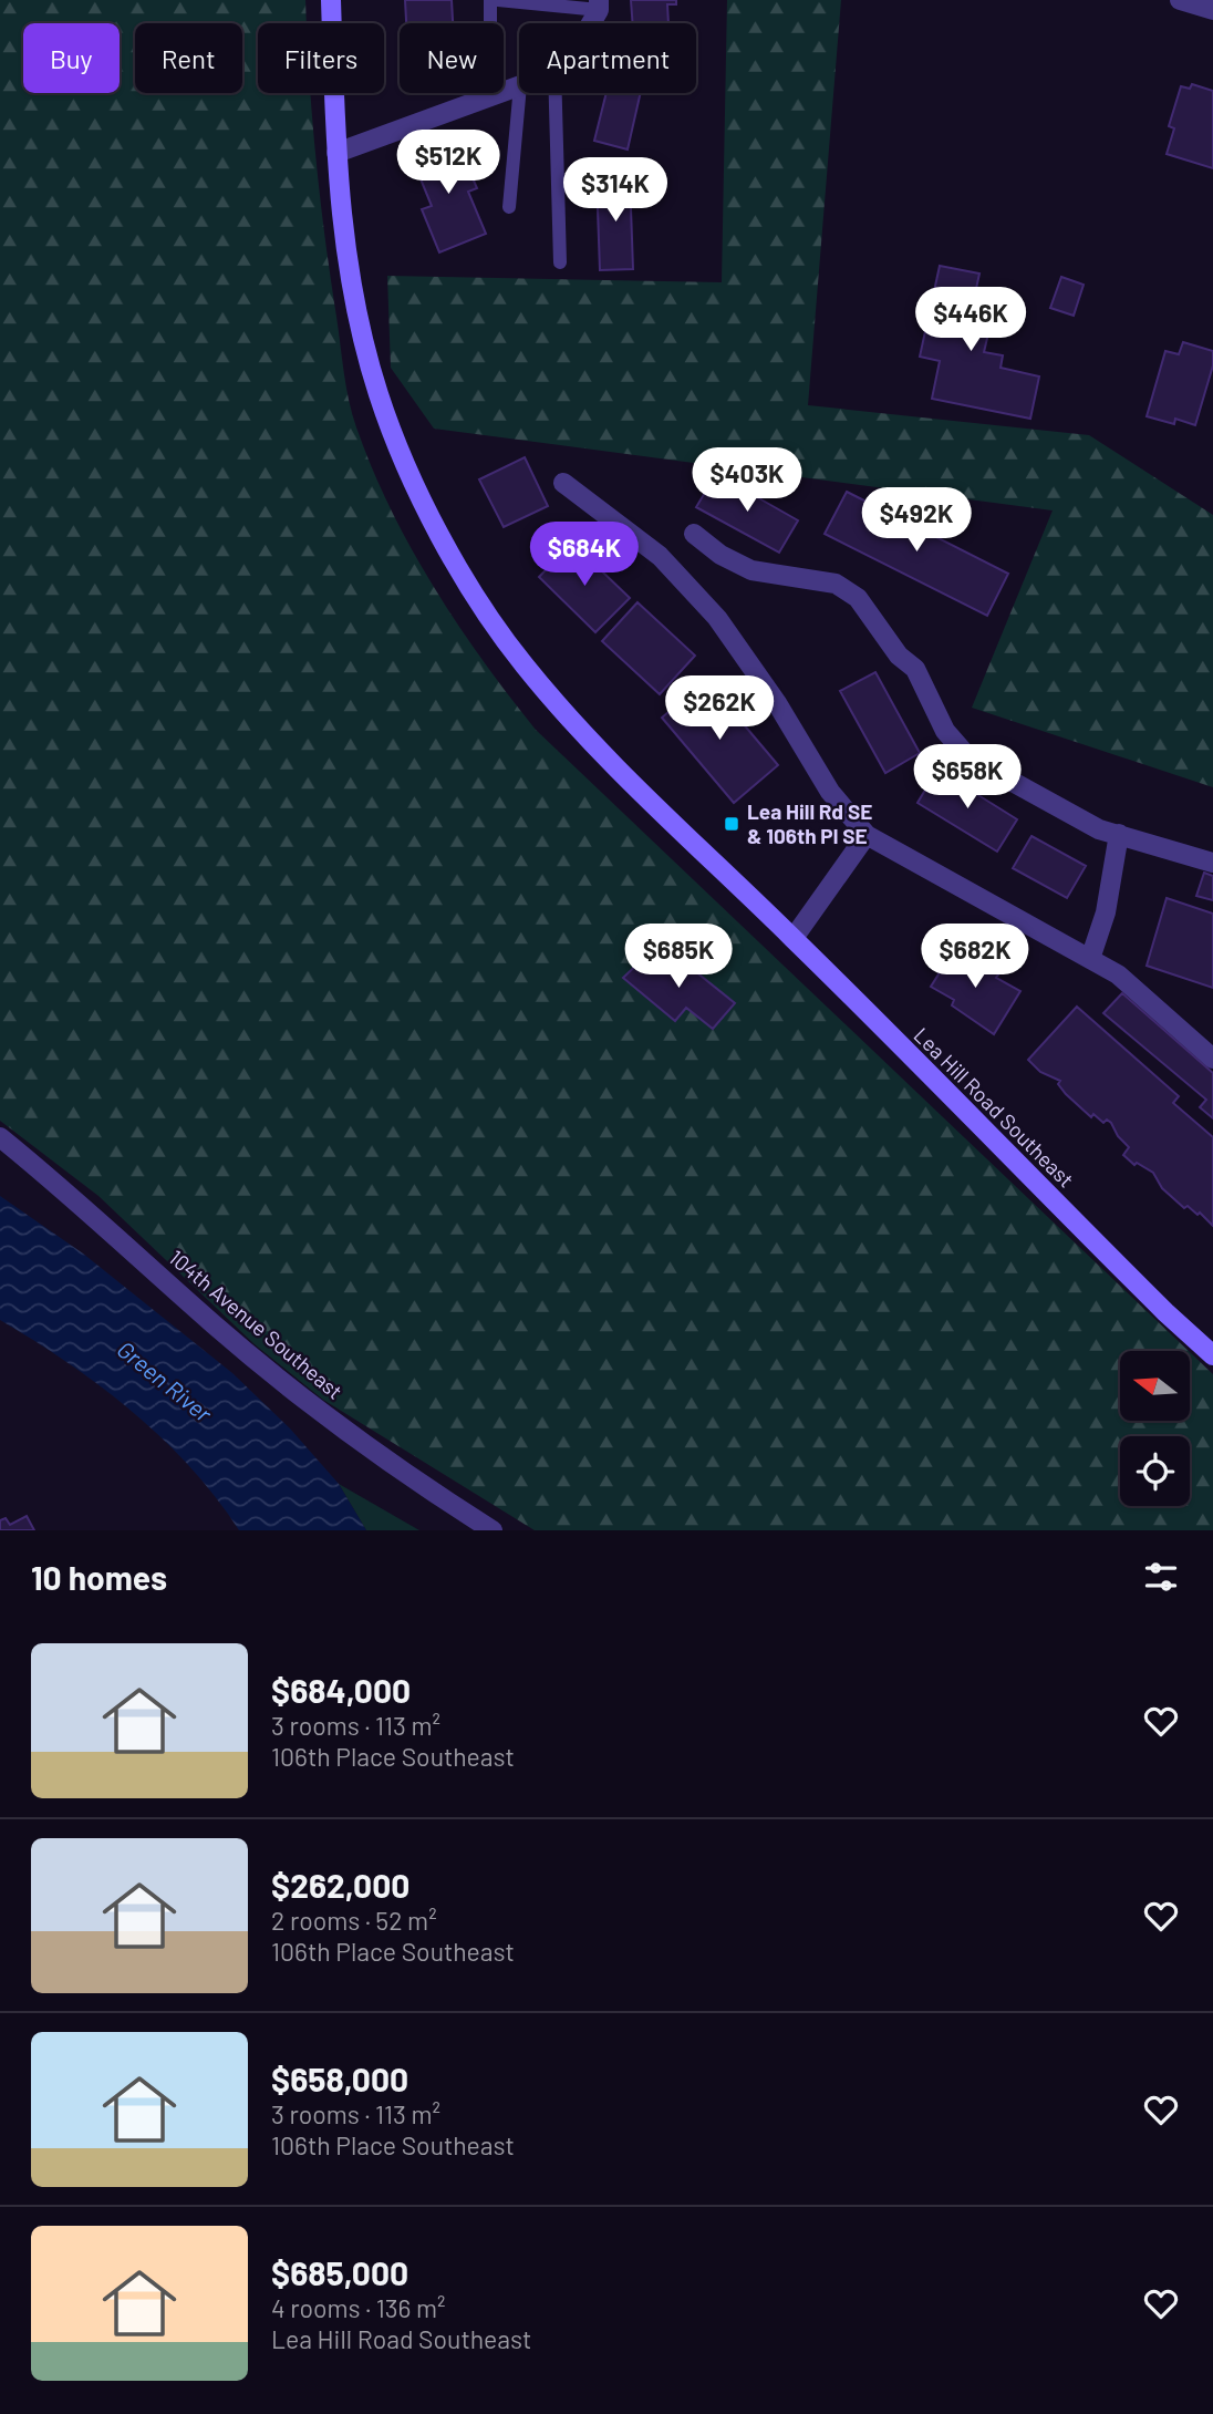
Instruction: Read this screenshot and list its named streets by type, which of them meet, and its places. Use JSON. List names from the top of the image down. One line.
{"streets":{"main road":["Lea Hill Road Southeast"],"street":["104th Avenue Southeast"]},"water":["Green River"],"places":{"transit":["Lea Hill Rd SE & 106th Pl SE"]},"north":"left","page":{"chip":["Buy","Rent","Filters","New","Apartment"],"price":["$512K","$314K","$446K","$403K","$492K","$684K","$262K","$658K","$685K","$682K"],"heading":"10 homes","list":[{"name":"$684,000","note":"3 rooms · 113 m² · 106th Place Southeast"},{"name":"$262,000","note":"2 rooms · 52 m² · 106th Place Southeast"},{"name":"$658,000","note":"3 rooms · 113 m² · 106th Place Southeast"},{"name":"$685,000","note":"4 rooms · 136 m² · Lea Hill Road Southeast"}]}}
